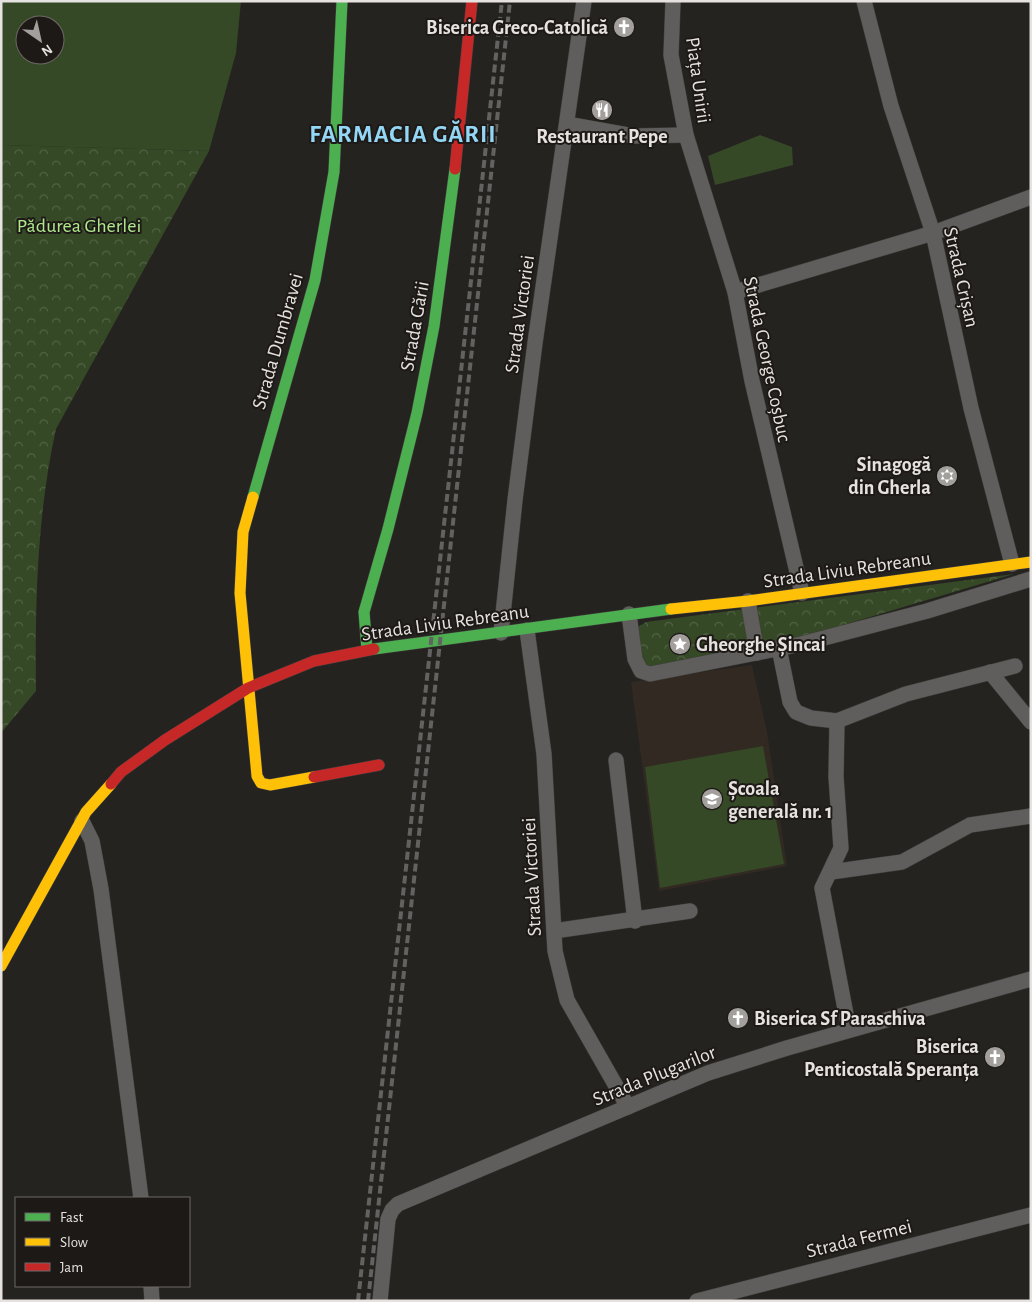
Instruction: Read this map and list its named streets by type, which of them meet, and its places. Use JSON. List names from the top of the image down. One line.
{"streets":{"street":["Piața Unirii","Strada Crișan","Strada Victoriei","Strada Gării","Strada Dumbravei","Strada George Coșbuc","Strada Liviu Rebreanu","Strada Plugarilor","Strada Fermei"]},"crossings":[["Piața Unirii","Strada Victoriei"],["Piața Unirii","Strada George Coșbuc"],["Strada Crișan","Strada Liviu Rebreanu"],["Strada Victoriei","Strada Liviu Rebreanu"],["Strada Victoriei","Strada Plugarilor"],["Strada Gării","Strada Liviu Rebreanu"],["Strada Dumbravei","Strada Liviu Rebreanu"],["Strada George Coșbuc","Strada Liviu Rebreanu"]],"districts":["FARMACIA GĂRII"],"parks":["Pădurea Gherlei"],"places":{"church":["Biserica Greco-Catolică","Biserica Sf Paraschiva","Biserica Penticostală Speranța"],"restaurant":["Restaurant Pepe"],"synagogue":["Sinagogă din Gherla"],"place":["Gheorghe Șincai"],"school or university":["Școala generală nr. 1"]},"legend":["Fast","Slow","Jam"],"north":"bottom right"}
